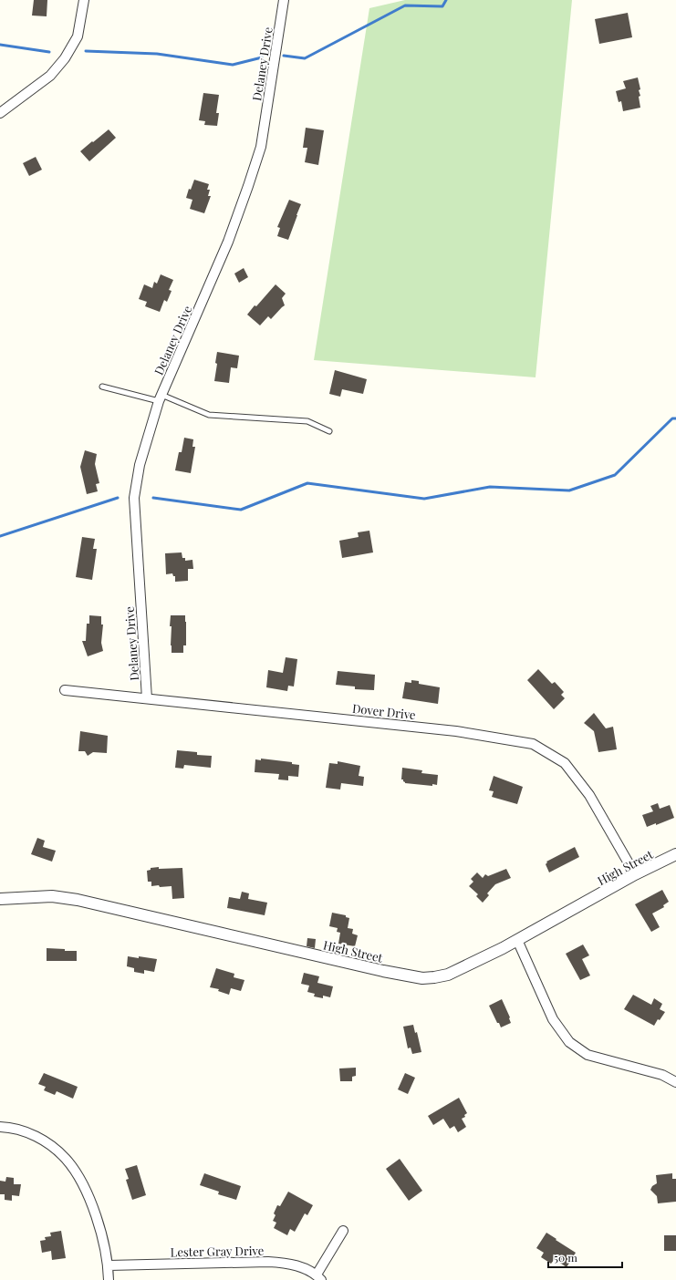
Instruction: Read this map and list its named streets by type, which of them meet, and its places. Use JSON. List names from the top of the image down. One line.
{"streets":{"street":["Delaney Drive","Dover Drive","High Street","Lester Gray Drive"]},"crossings":[["Delaney Drive","Dover Drive"],["Dover Drive","High Street"]],"scale_bar":"50 m"}
